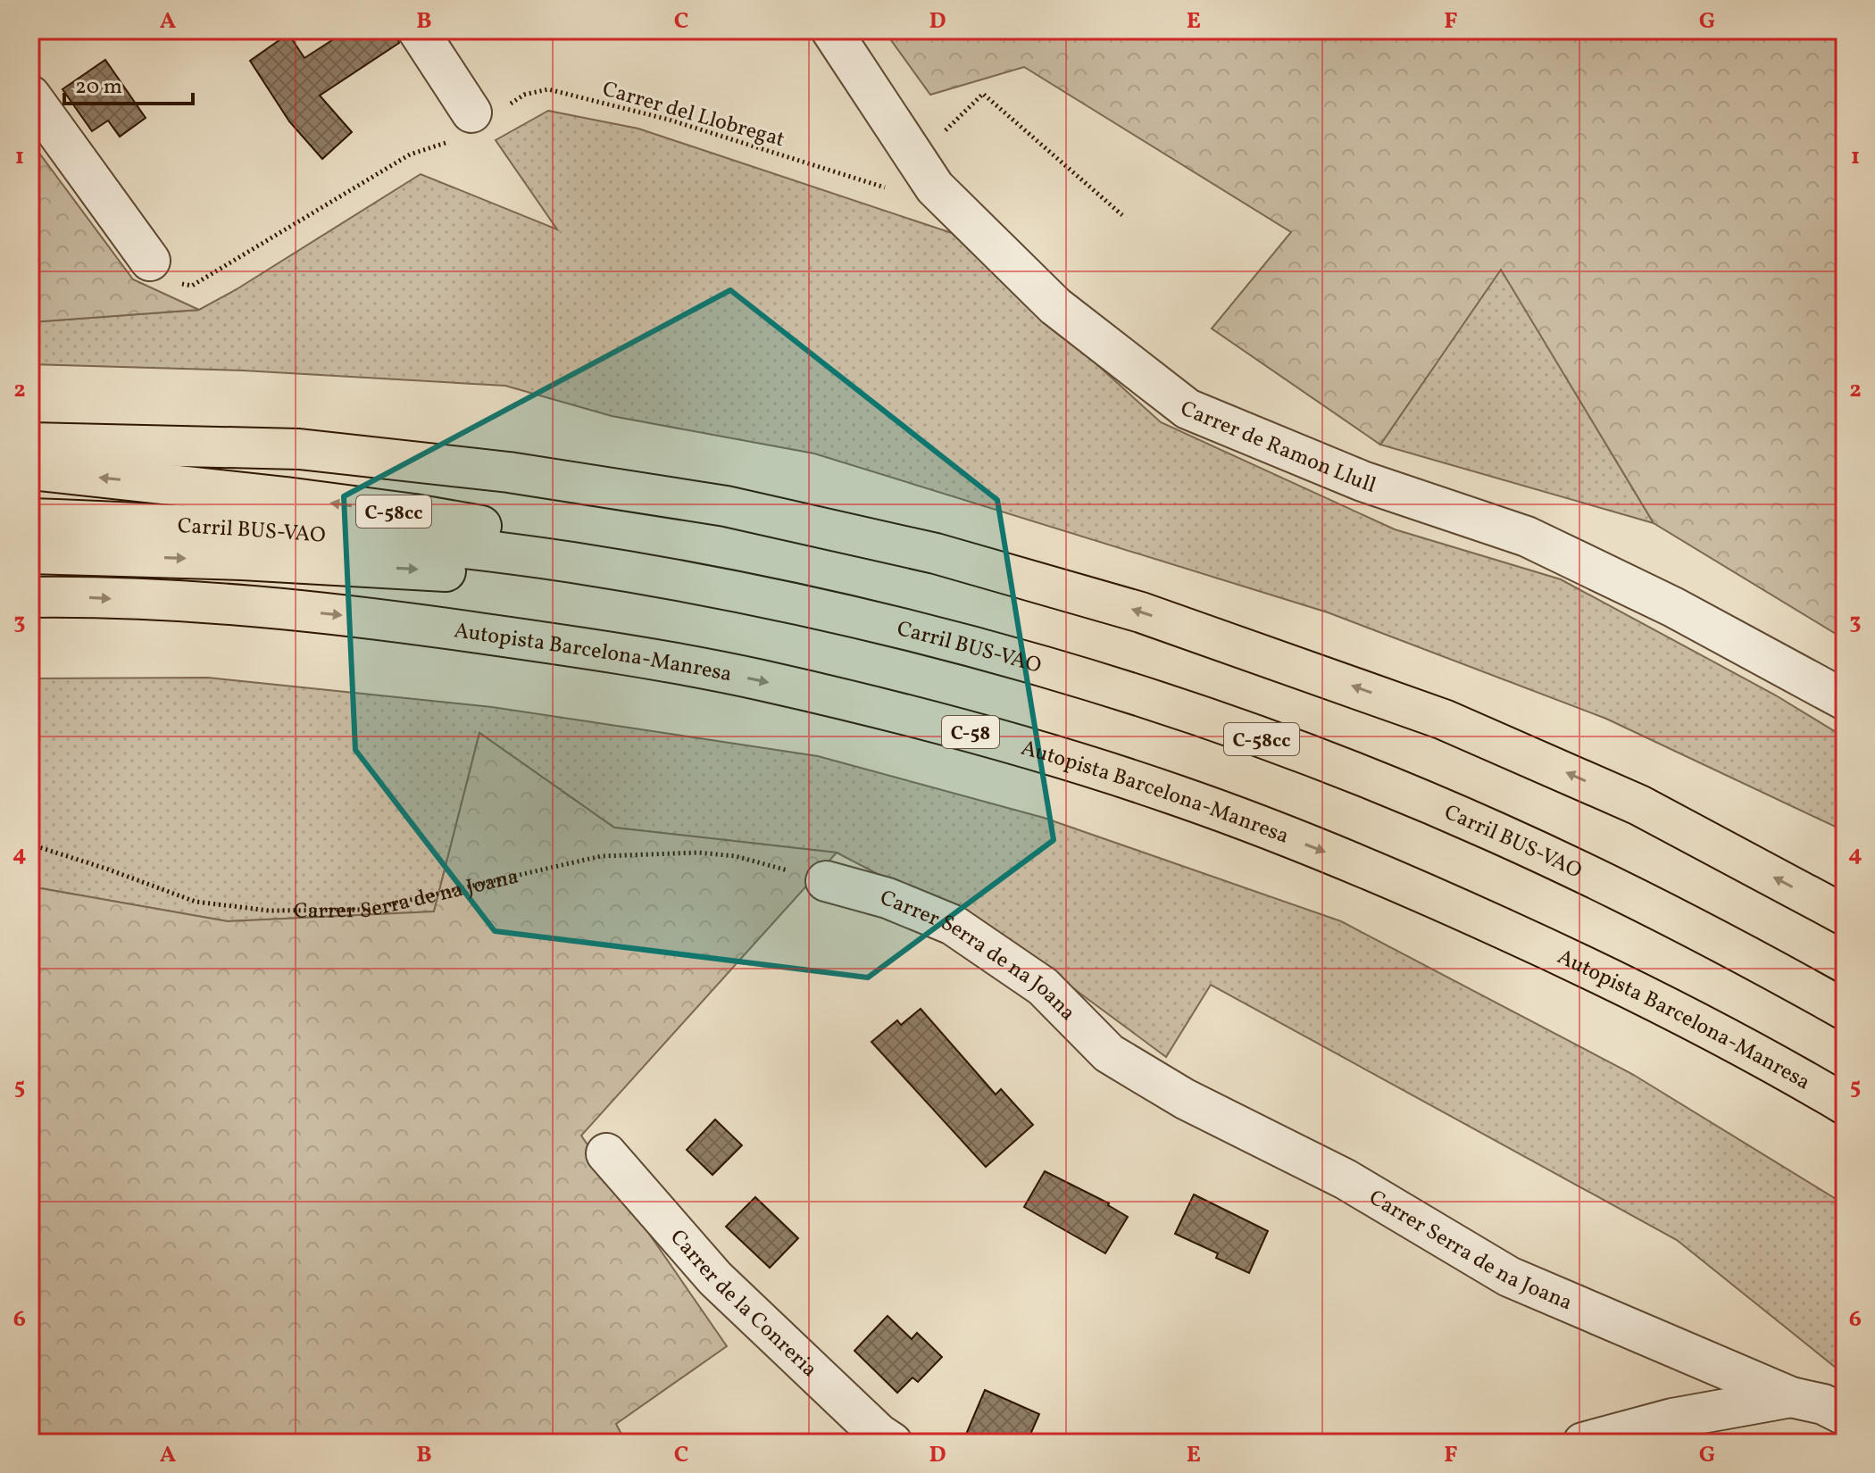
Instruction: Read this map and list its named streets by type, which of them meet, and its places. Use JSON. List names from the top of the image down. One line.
{"streets":{"highway":["C-58cc","Carril BUS-VAO","Autopista Barcelona-Manresa","C-58"],"street":["Carrer de Ramon Llull","Carrer Serra de na Joana","Carrer de la Conreria"],"path":["Carrer del Llobregat"]},"crossings":[["Carrer del Llobregat","Carrer de Ramon Llull"],["C-58cc","Carril BUS-VAO"]],"scale_bar":"20 m","grid":{"columns":["A","B","C","D","E","F","G"],"rows":["1","2","3","4","5","6"]}}
